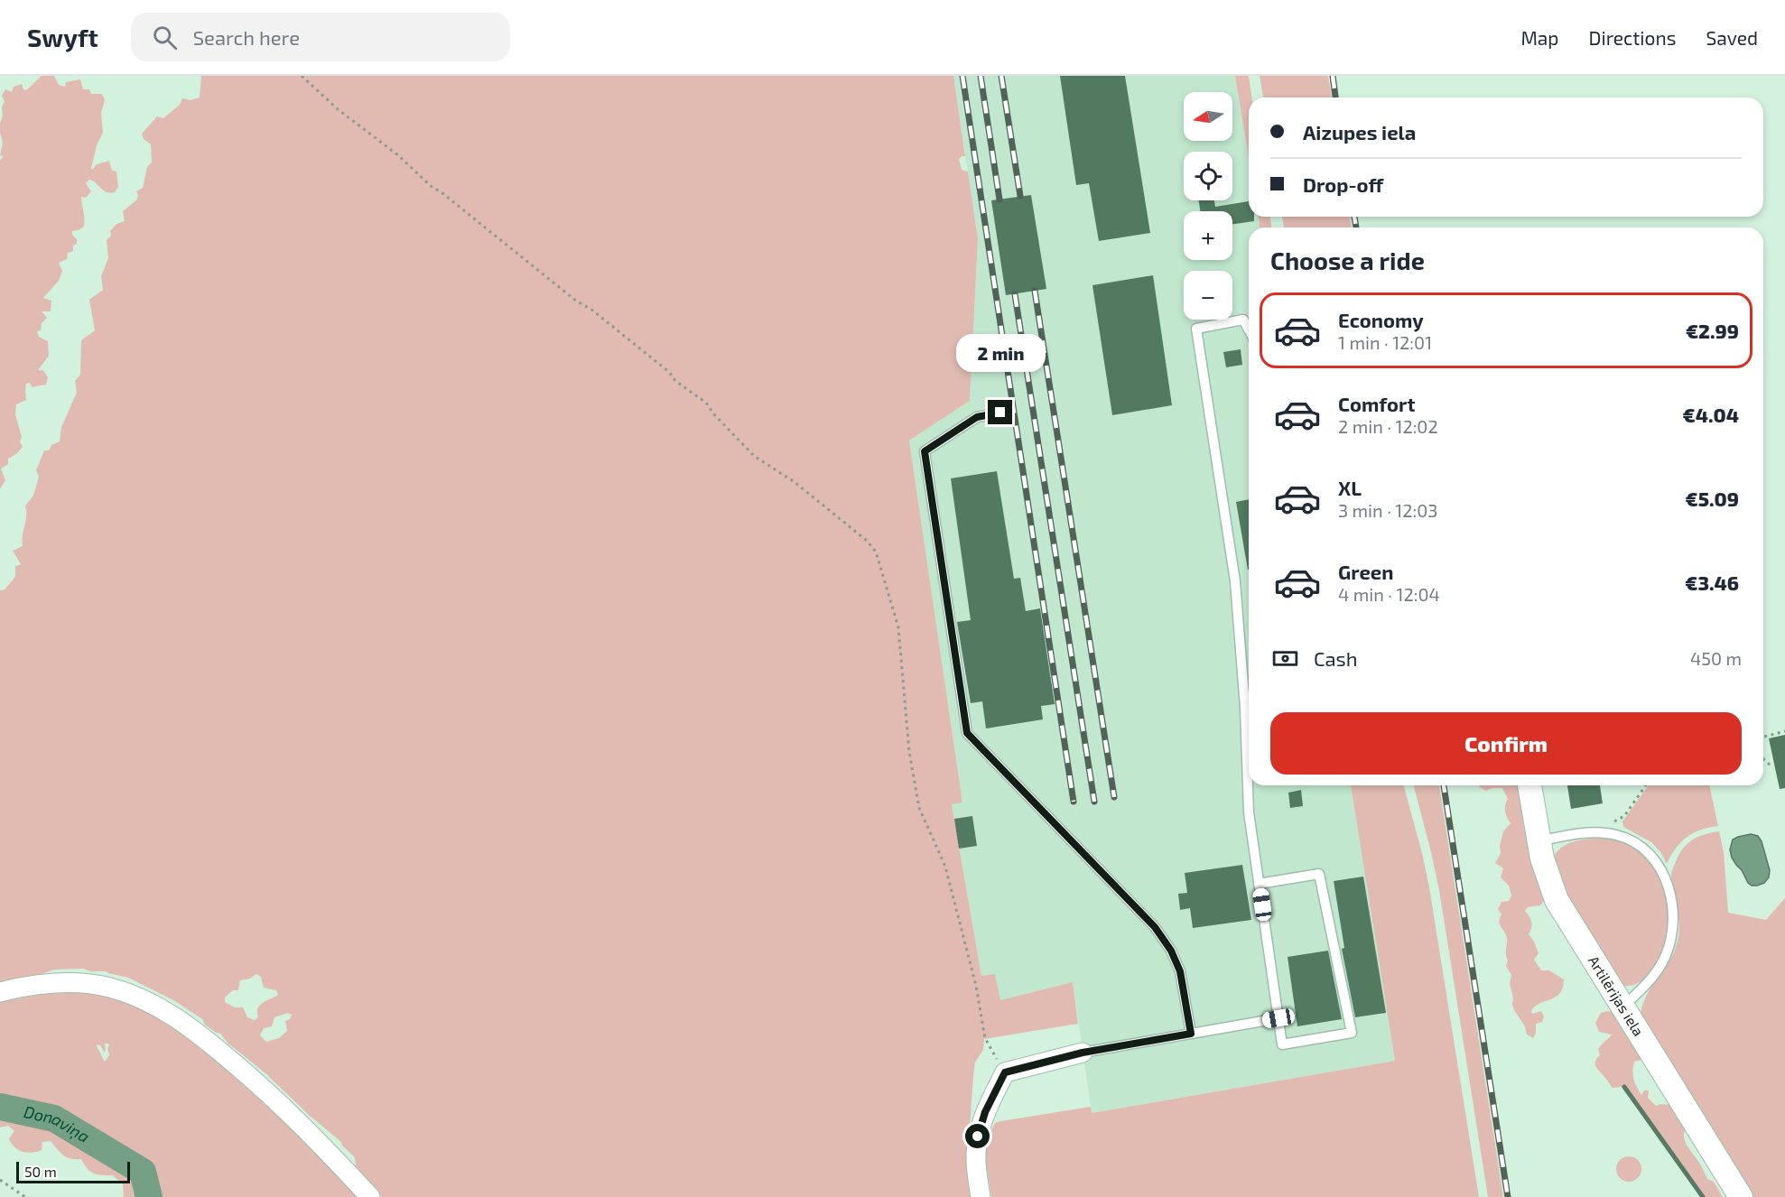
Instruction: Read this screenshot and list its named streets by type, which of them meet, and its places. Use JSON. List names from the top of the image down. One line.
{"streets":{"street":["Artilērijas iela"]},"water":["Donaviņa"],"scale_bar":"50 m","north":"left","page":{"header":"Swyft","search":"Search here","nav":["Map","Directions","Saved"],"map_buttons":["+","−"],"banner":["Aizupes iela","Drop-off"],"heading":"Choose a ride","list":[{"name":"Economy","note":"1 min · 12:01","value":"€2.99"},{"name":"Comfort","note":"2 min · 12:02","value":"€4.04"},{"name":"XL","note":"3 min · 12:03","value":"€5.09"},{"name":"Green","note":"4 min · 12:04","value":"€3.46"}],"bubble":"2 min","pay":["Cash","450 m"],"buttons":"Confirm","scale":"50 m"}}
